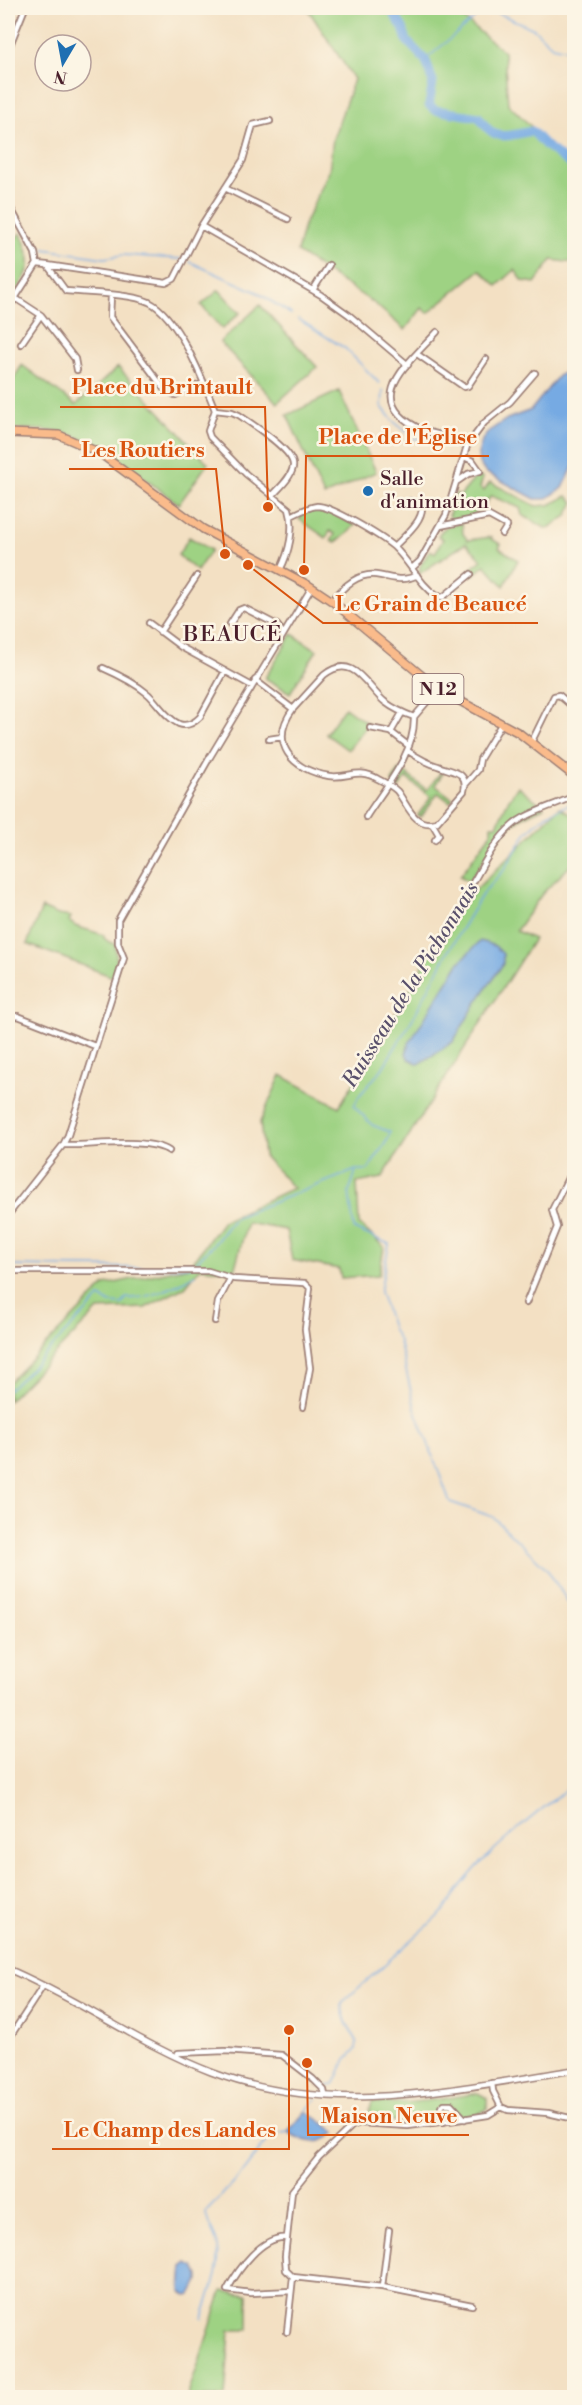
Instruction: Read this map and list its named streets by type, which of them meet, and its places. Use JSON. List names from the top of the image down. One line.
{"streets":{"main road":["N 12"]},"districts":["BEAUCÉ"],"water":["Ruisseau de la Pichonnais"],"places":["Salle d'animation","Place du Brintault","Les Routiers","Le Grain de Beaucé","Place de l'Église","Le Champ des Landes","Maison Neuve"],"north":"bottom"}
